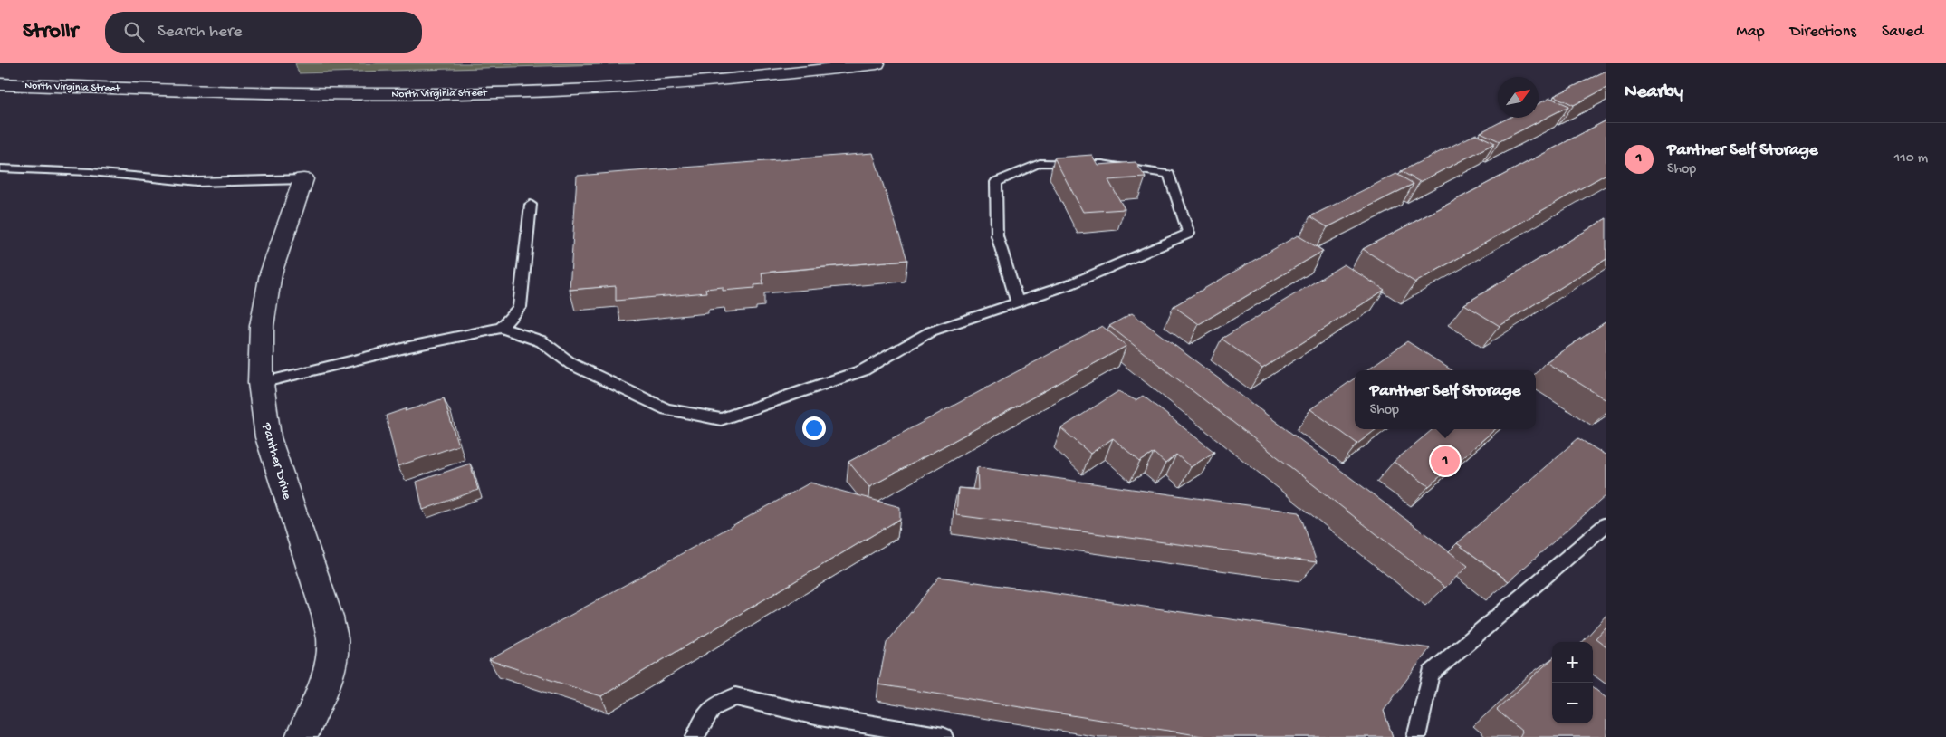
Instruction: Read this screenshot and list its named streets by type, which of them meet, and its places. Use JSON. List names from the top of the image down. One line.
{"streets":{"main road":["North Virginia Street","Panther Drive"]},"north":"top right","page":{"header":"Strollr","search":"Search here","nav":["Map","Directions","Saved"],"heading":"Nearby","list":[{"mark":"1","name":"Panther Self Storage","note":"Shop","value":"110 m"}],"popup":["Panther Self Storage","Shop"],"pins":"1","map_buttons":["+","−"]}}
